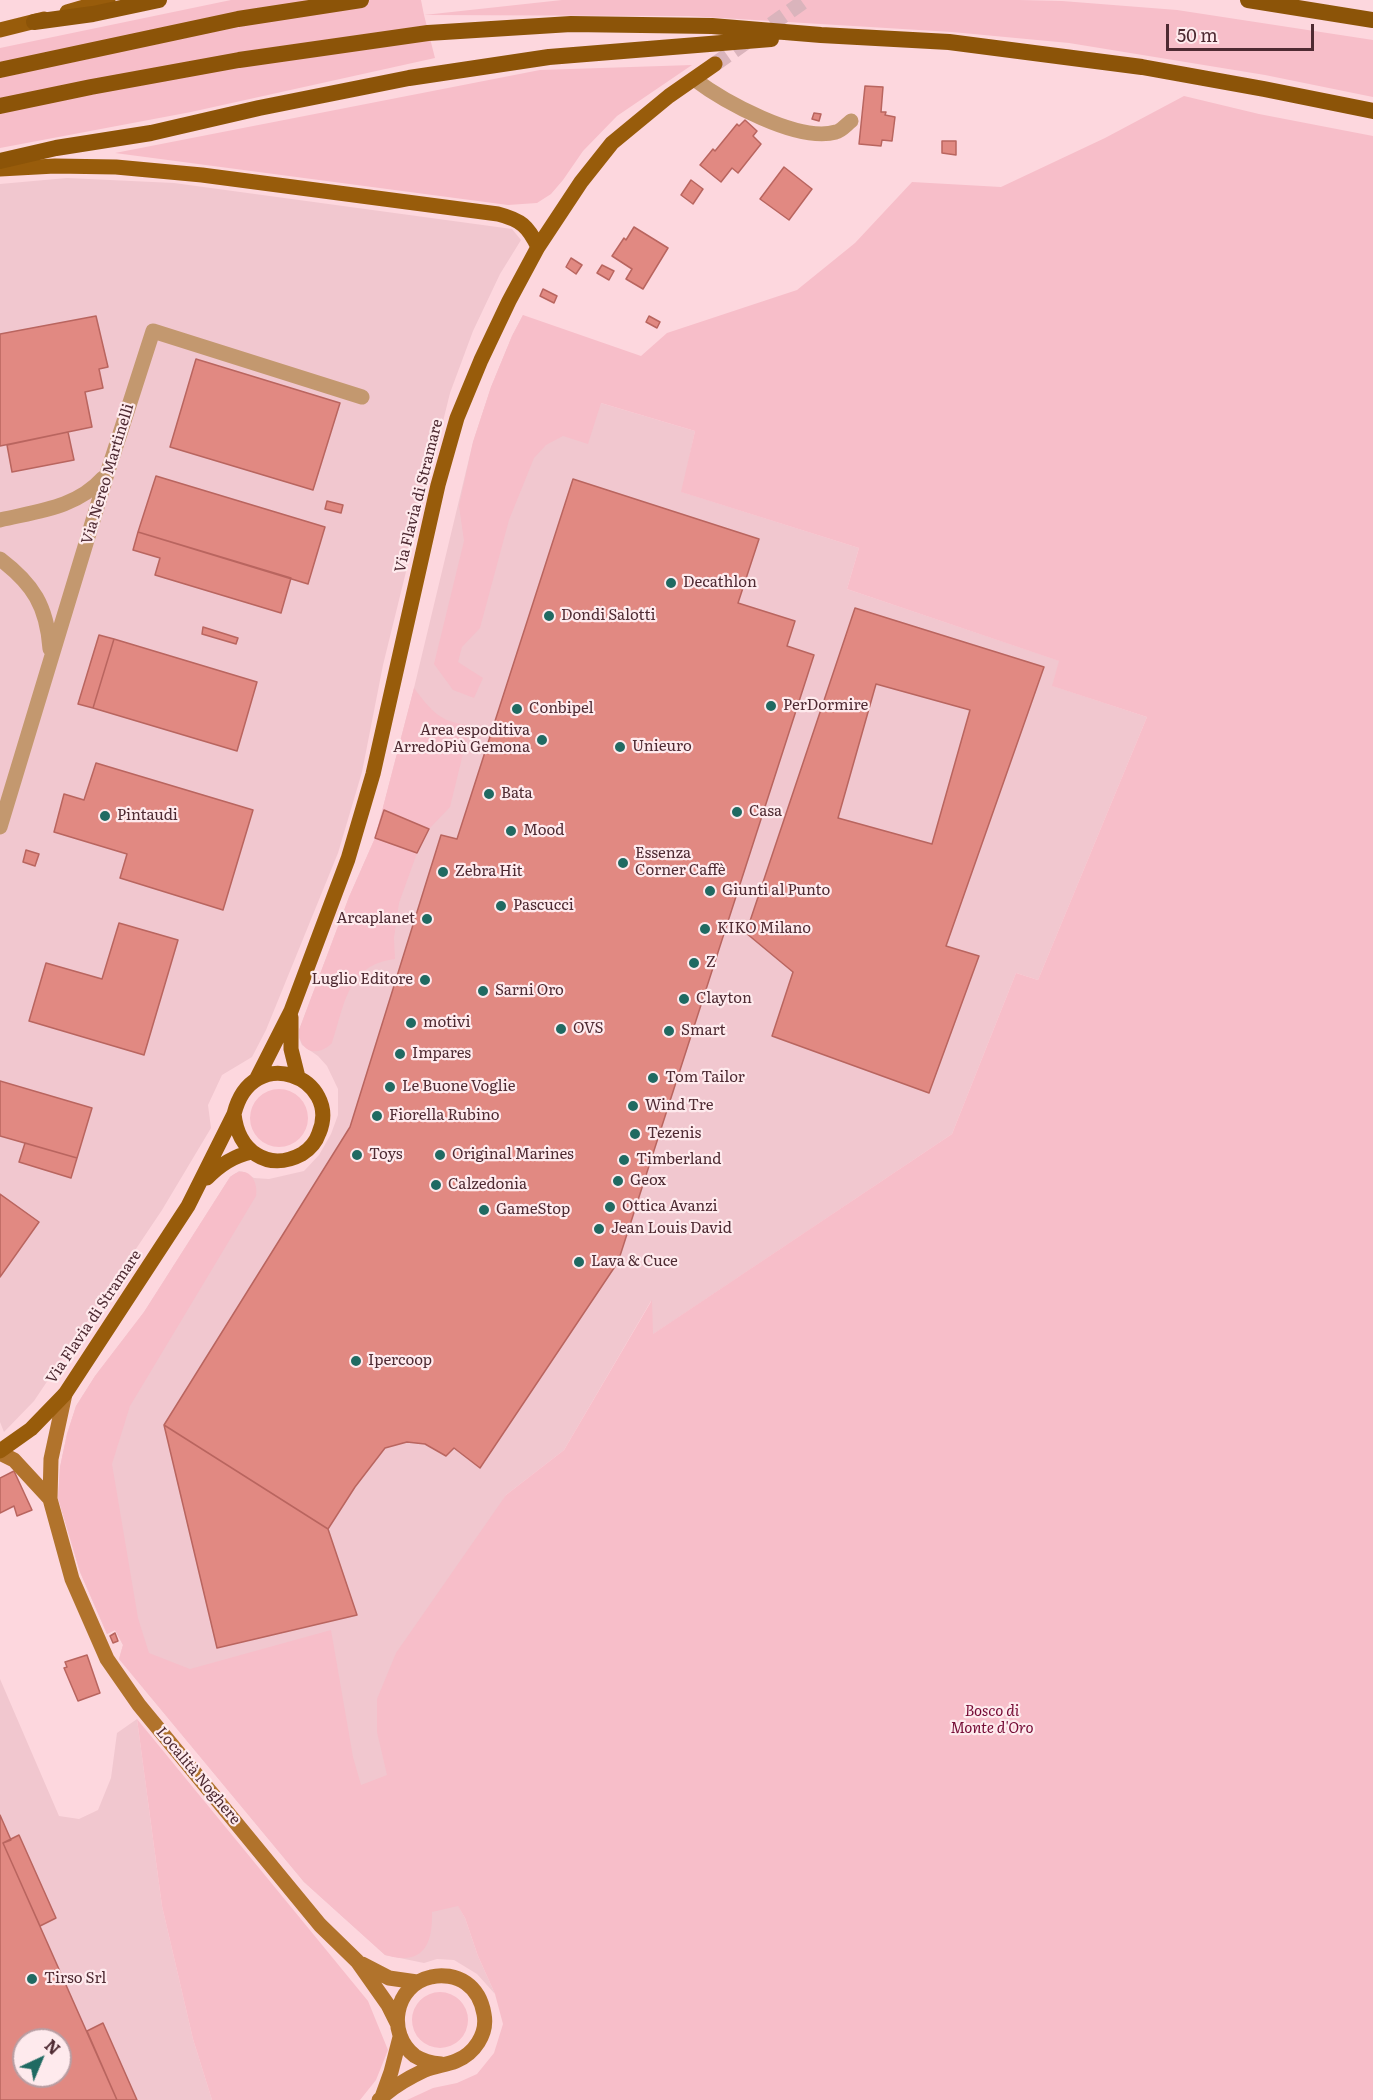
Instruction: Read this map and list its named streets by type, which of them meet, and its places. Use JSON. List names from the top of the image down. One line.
{"streets":{"main road":["Via Flavia di Stramare","Località Noghere"],"street":["Via Nereo Martinelli"]},"crossings":[["Via Flavia di Stramare","Località Noghere"]],"parks":["Bosco di Monte d'Oro"],"places":["Decathlon","Dondi Salotti","PerDormire","Conbipel","Area espoditiva ArredoPiù Gemona","Unieuro","Bata","Casa","Pintaudi","Mood","Essenza Corner Caffè","Zebra Hit","Giunti al Punto","Pascucci","Arcaplanet","KIKO Milano","Z","Luglio Editore","Sarni Oro","Clayton","motivi","OVS","Smart","Impares","Tom Tailor","Le Buone Voglie","Wind Tre","Fiorella Rubino","Tezenis","Toys","Original Marines","Timberland","Geox","Calzedonia","Ottica Avanzi","GameStop","Jean Louis David","Lava & Cuce","Ipercoop","Tirso Srl"],"scale_bar":"50 m","north":"top right"}
